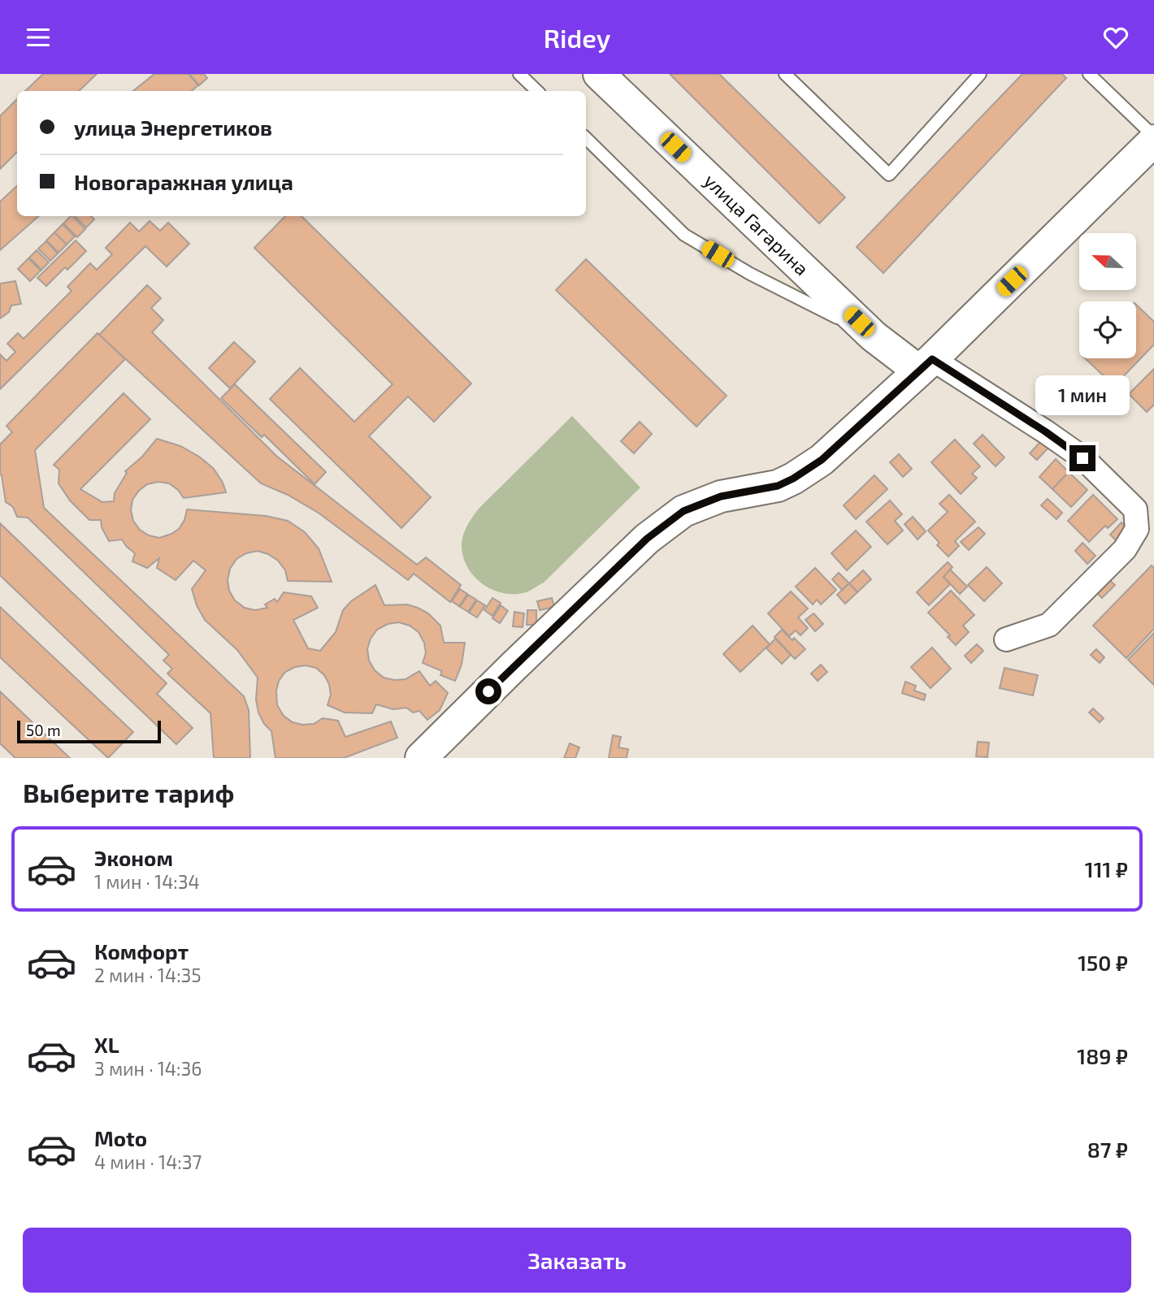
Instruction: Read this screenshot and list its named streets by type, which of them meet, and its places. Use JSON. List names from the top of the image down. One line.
{"streets":{"street":["улица Гагарина"]},"scale_bar":"50 m","north":"left","page":{"header":"Ridey","banner":["улица Энергетиков","Новогаражная улица"],"bubble":"1 мин","scale":"50 m","heading":"Выберите тариф","list":[{"name":"Эконом","note":"1 мин · 14:34","value":"111 ₽"},{"name":"Комфорт","note":"2 мин · 14:35","value":"150 ₽"},{"name":"XL","note":"3 мин · 14:36","value":"189 ₽"},{"name":"Moto","note":"4 мин · 14:37","value":"87 ₽"}],"buttons":"Заказать"}}
